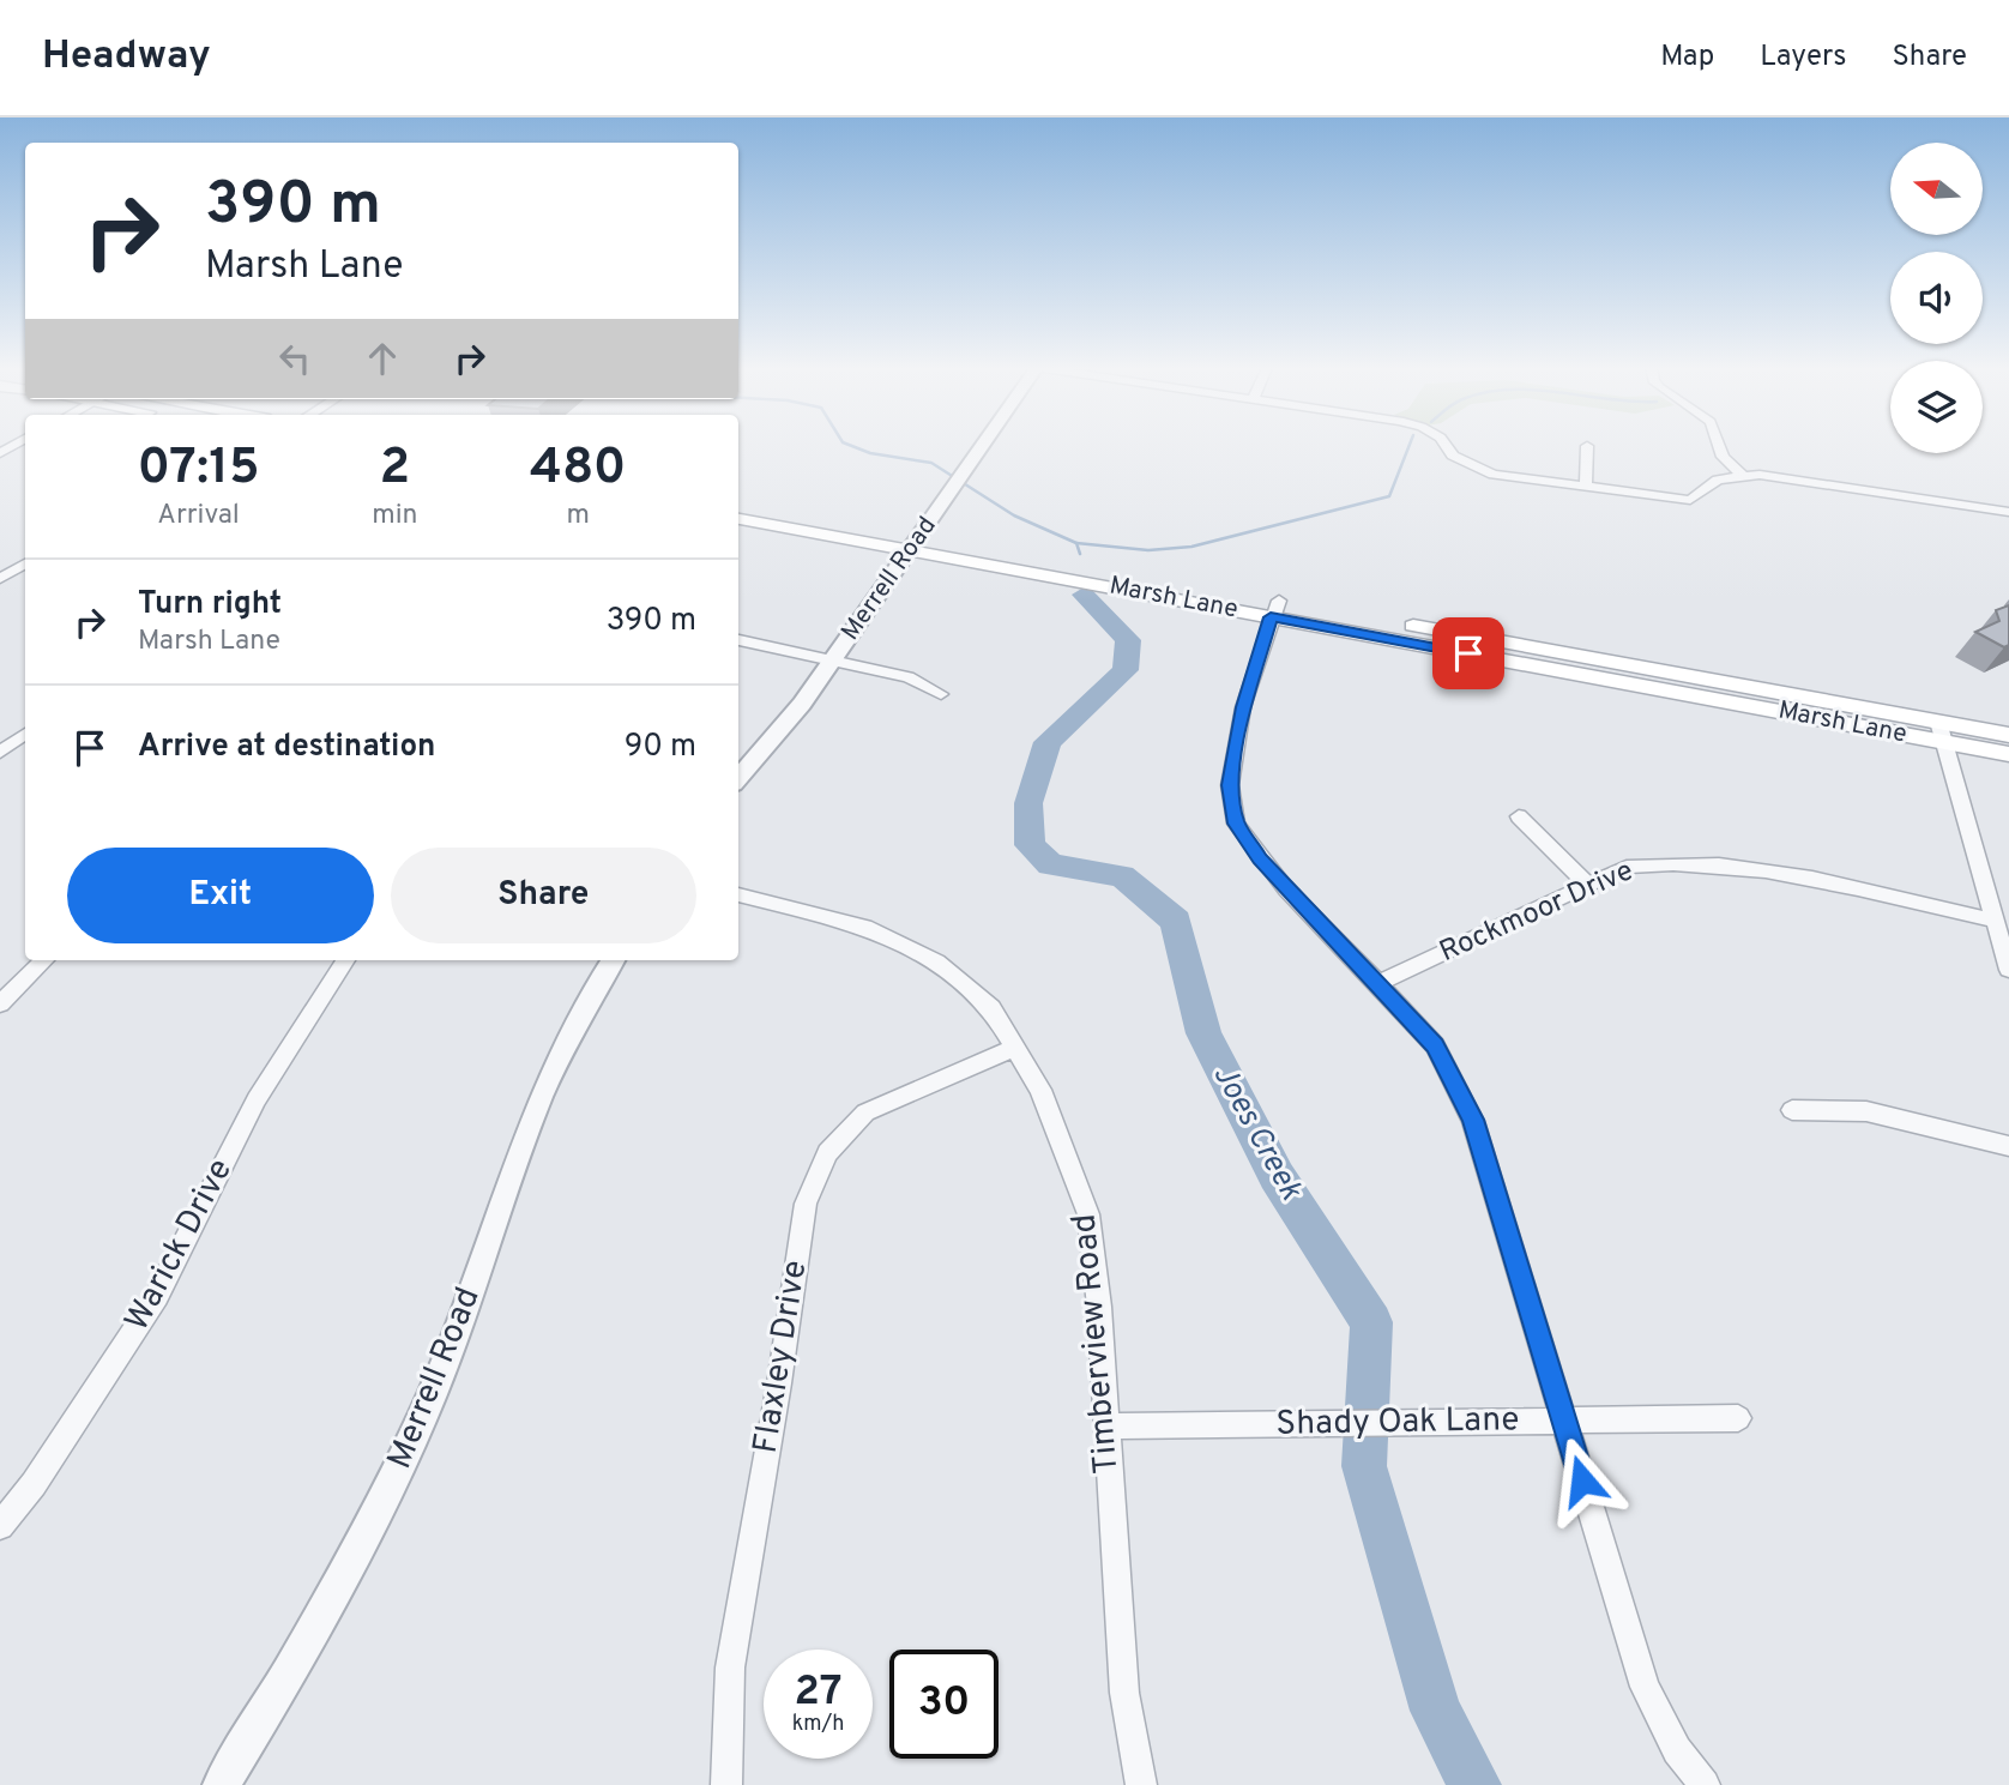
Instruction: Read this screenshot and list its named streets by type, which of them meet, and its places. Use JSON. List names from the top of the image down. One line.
{"streets":{"main road":["Marsh Lane"],"street":["Merrell Road","Rockmoor Drive","Warick Drive","Timberview Road","Flaxley Drive","Shady Oak Lane"]},"crossings":[["Merrell Road","Marsh Lane"],["Timberview Road","Flaxley Drive"],["Timberview Road","Shady Oak Lane"]],"water":["Joes Creek"],"north":"left","page":{"header":"Headway","nav":["Map","Layers","Share"],"turn":["390 m","Marsh Lane"],"eta":["07:15","Arrival","2","min","480","m"],"list":[{"name":"Turn right","note":"Marsh Lane","value":"390 m"},{"name":"Arrive at destination","value":"90 m"}],"buttons":["Exit","Share"],"speed":"27 km/h","limit":"30"}}
